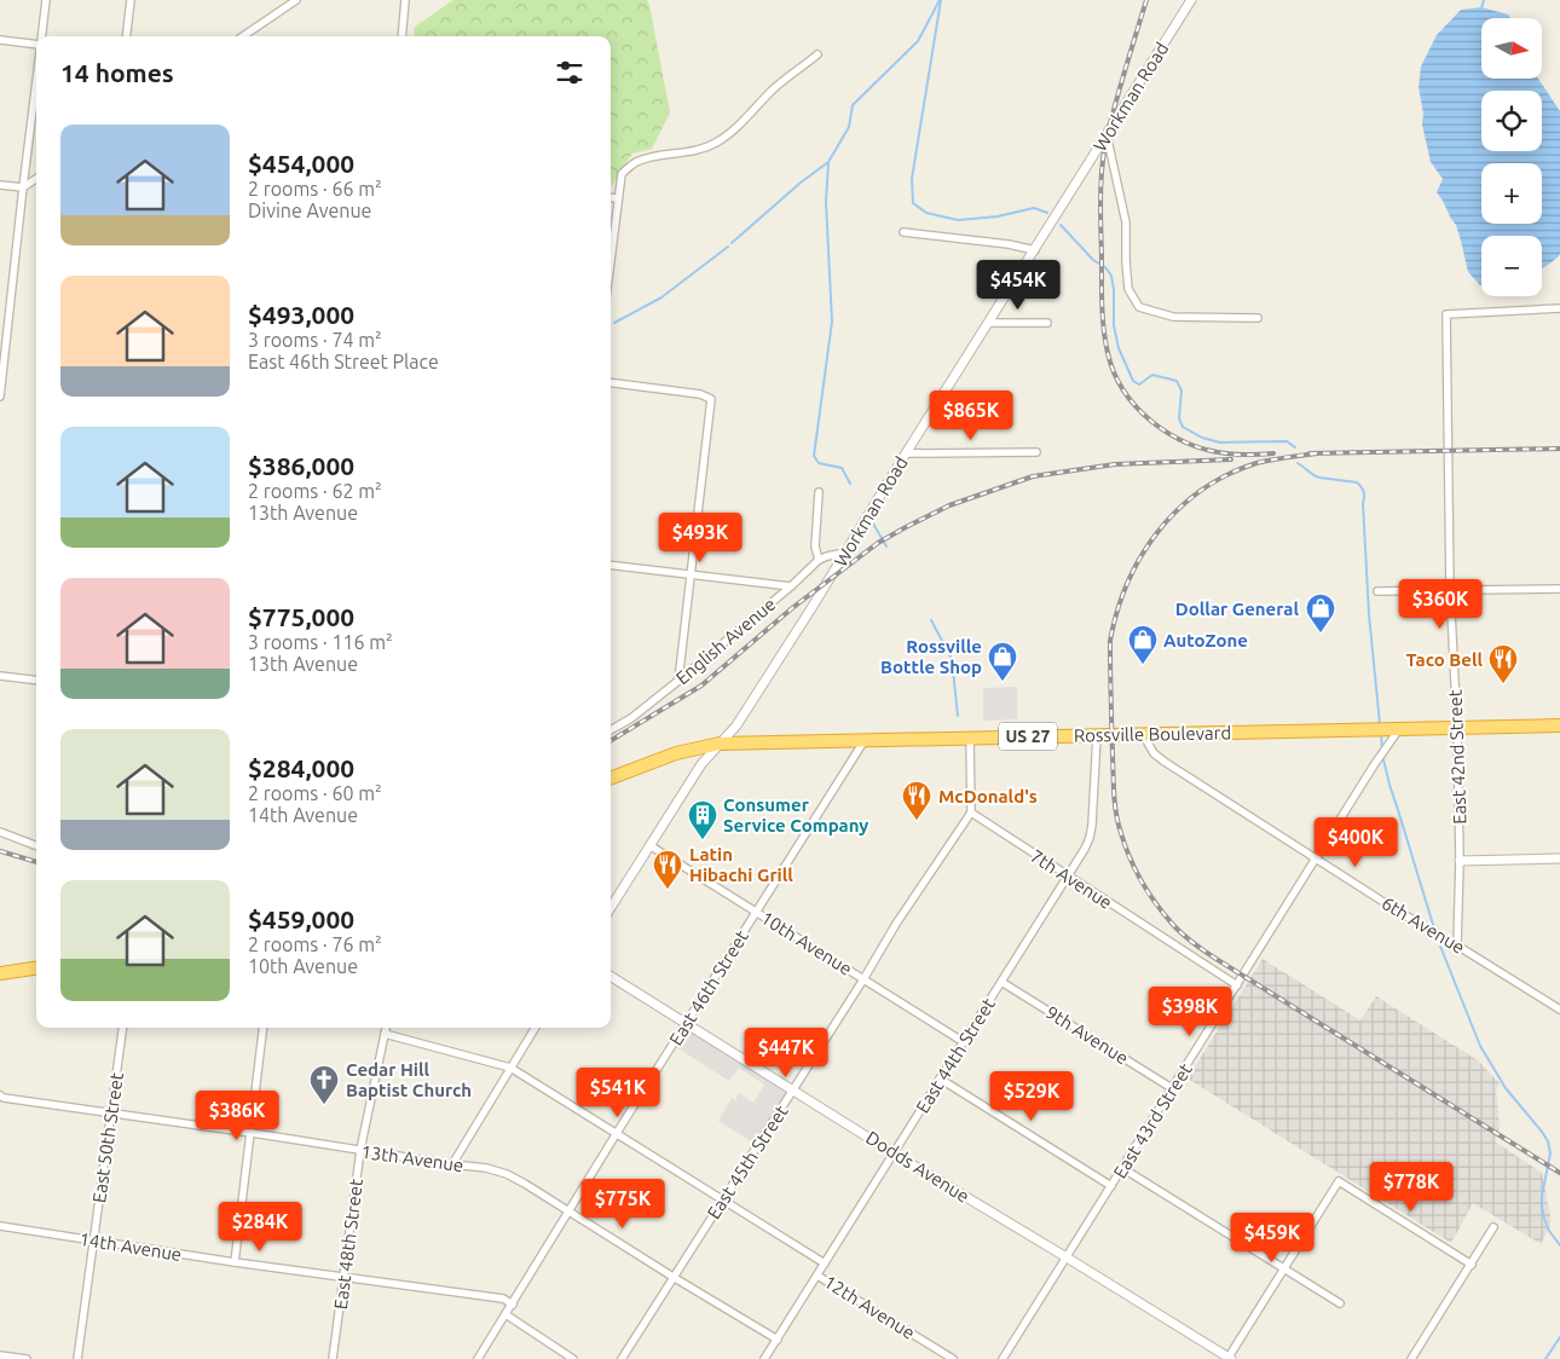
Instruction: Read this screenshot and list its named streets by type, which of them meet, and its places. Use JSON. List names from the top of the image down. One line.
{"streets":{"highway":["Rossville Boulevard","US 27"],"street":["Workman Road","English Avenue","East 42nd Street","7th Avenue","6th Avenue","10th Avenue","East 46th Street","9th Avenue","East 44th Street","East 43rd Street","East 50th Street","13th Avenue","East 45th Street","Dodds Avenue","East 48th Street","14th Avenue","12th Avenue"]},"crossings":[["Workman Road","Rossville Boulevard"],["Workman Road","10th Avenue"],["Rossville Boulevard","East 42nd Street"],["Rossville Boulevard","6th Avenue"],["Rossville Boulevard","East 46th Street"],["Rossville Boulevard","East 44th Street"],["Rossville Boulevard","East 43rd Street"],["East 42nd Street","6th Avenue"],["7th Avenue","East 44th Street"],["7th Avenue","East 43rd Street"],["7th Avenue","East 45th Street"],["6th Avenue","East 43rd Street"],["10th Avenue","East 46th Street"],["10th Avenue","East 44th Street"],["10th Avenue","East 45th Street"],["East 46th Street","13th Avenue"],["East 46th Street","Dodds Avenue"],["East 46th Street","14th Avenue"],["East 46th Street","12th Avenue"],["9th Avenue","East 44th Street"],["9th Avenue","East 43rd Street"],["East 44th Street","13th Avenue"],["East 44th Street","Dodds Avenue"],["East 44th Street","12th Avenue"],["East 43rd Street","Dodds Avenue"],["East 50th Street","13th Avenue"],["East 50th Street","14th Avenue"],["13th Avenue","East 45th Street"],["13th Avenue","East 48th Street"],["East 45th Street","Dodds Avenue"],["East 45th Street","12th Avenue"],["East 48th Street","14th Avenue"],["East 48th Street","12th Avenue"]],"places":{"shop":["Dollar General","AutoZone","Rossville Bottle Shop"],"restaurant":["Taco Bell","McDonald's","Latin Hibachi Grill"],"building":["Consumer Service Company"],"church":["Cedar Hill Baptist Church"]},"north":"right","page":{"map_buttons":["+","−"],"heading":"14 homes","list":[{"name":"$454,000","note":"2 rooms · 66 m² · Divine Avenue"},{"name":"$493,000","note":"3 rooms · 74 m² · East 46th Street Place"},{"name":"$386,000","note":"2 rooms · 62 m² · 13th Avenue"},{"name":"$775,000","note":"3 rooms · 116 m² · 13th Avenue"},{"name":"$284,000","note":"2 rooms · 60 m² · 14th Avenue"},{"name":"$459,000","note":"2 rooms · 76 m² · 10th Avenue"}],"price":["$454K","$865K","$493K","$360K","$400K","$398K","$447K","$541K","$529K","$386K","$778K","$775K","$284K","$459K"]}}
